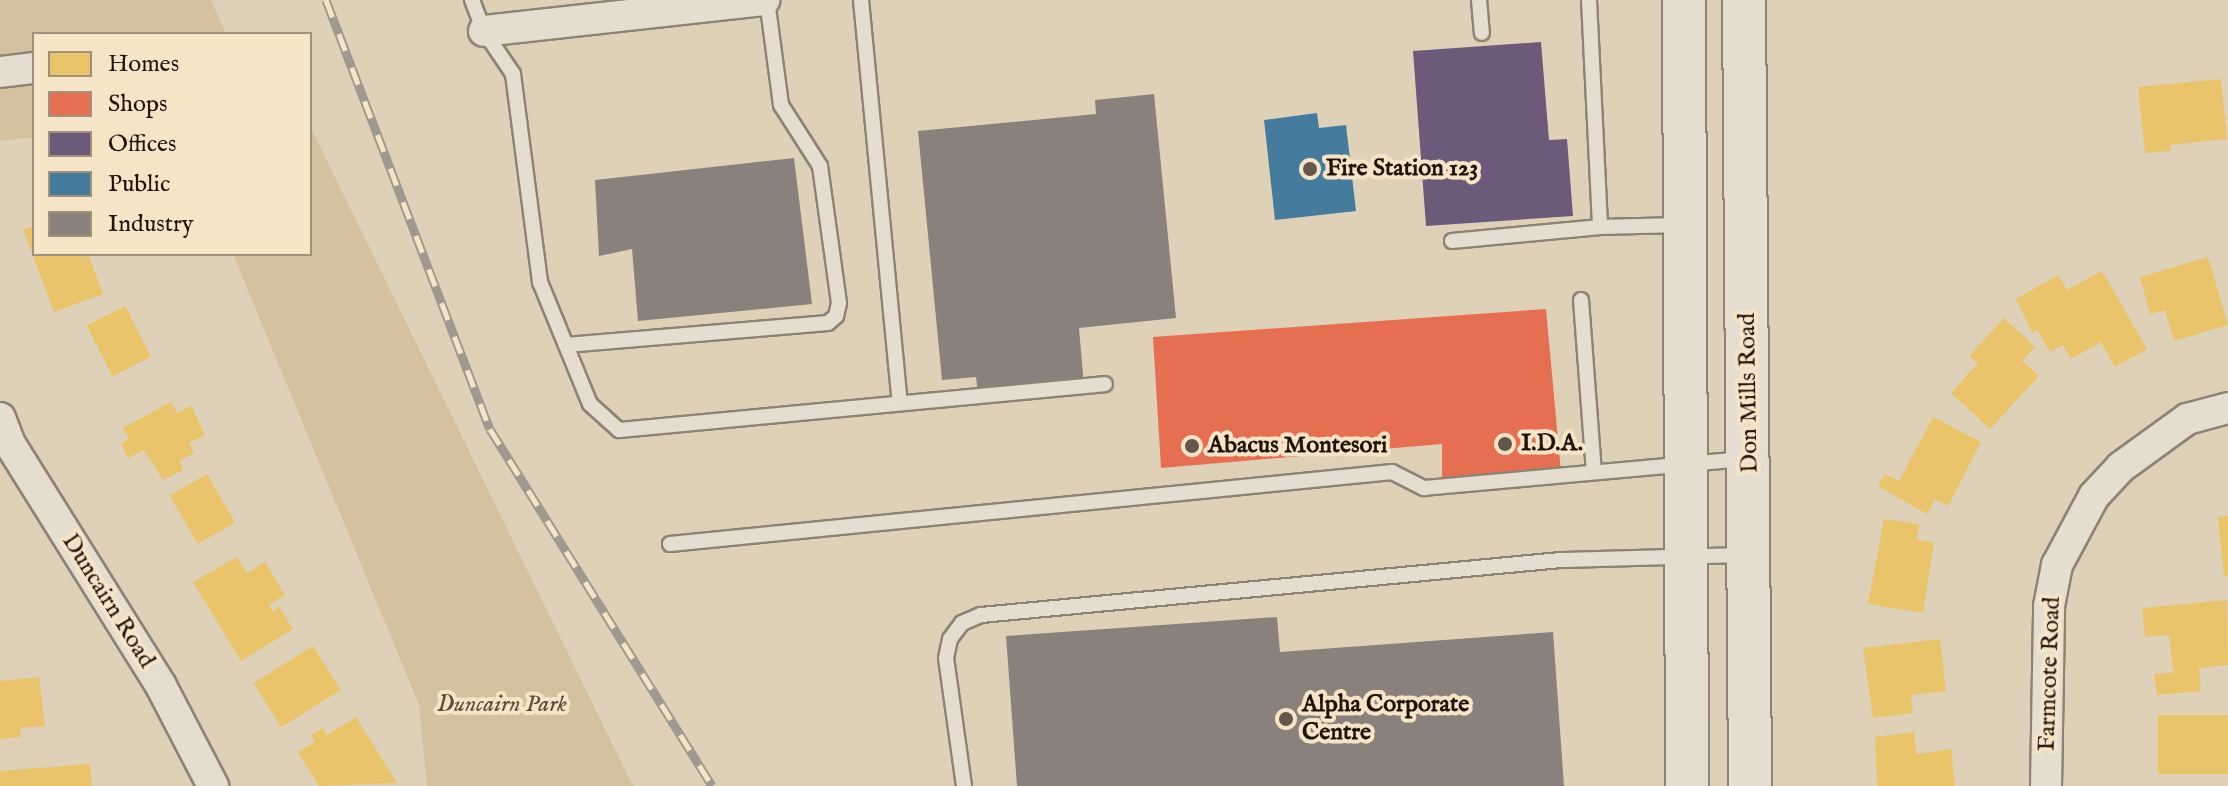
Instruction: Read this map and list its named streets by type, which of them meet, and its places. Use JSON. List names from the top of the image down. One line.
{"streets":{"main road":["Don Mills Road"],"street":["Duncairn Road","Farmcote Road"]},"parks":["Duncairn Park"],"places":["Fire Station 123","I.D.A.","Abacus Montesori","Alpha Corporate Centre"],"legend":["Homes","Shops","Offices","Public","Industry"]}
